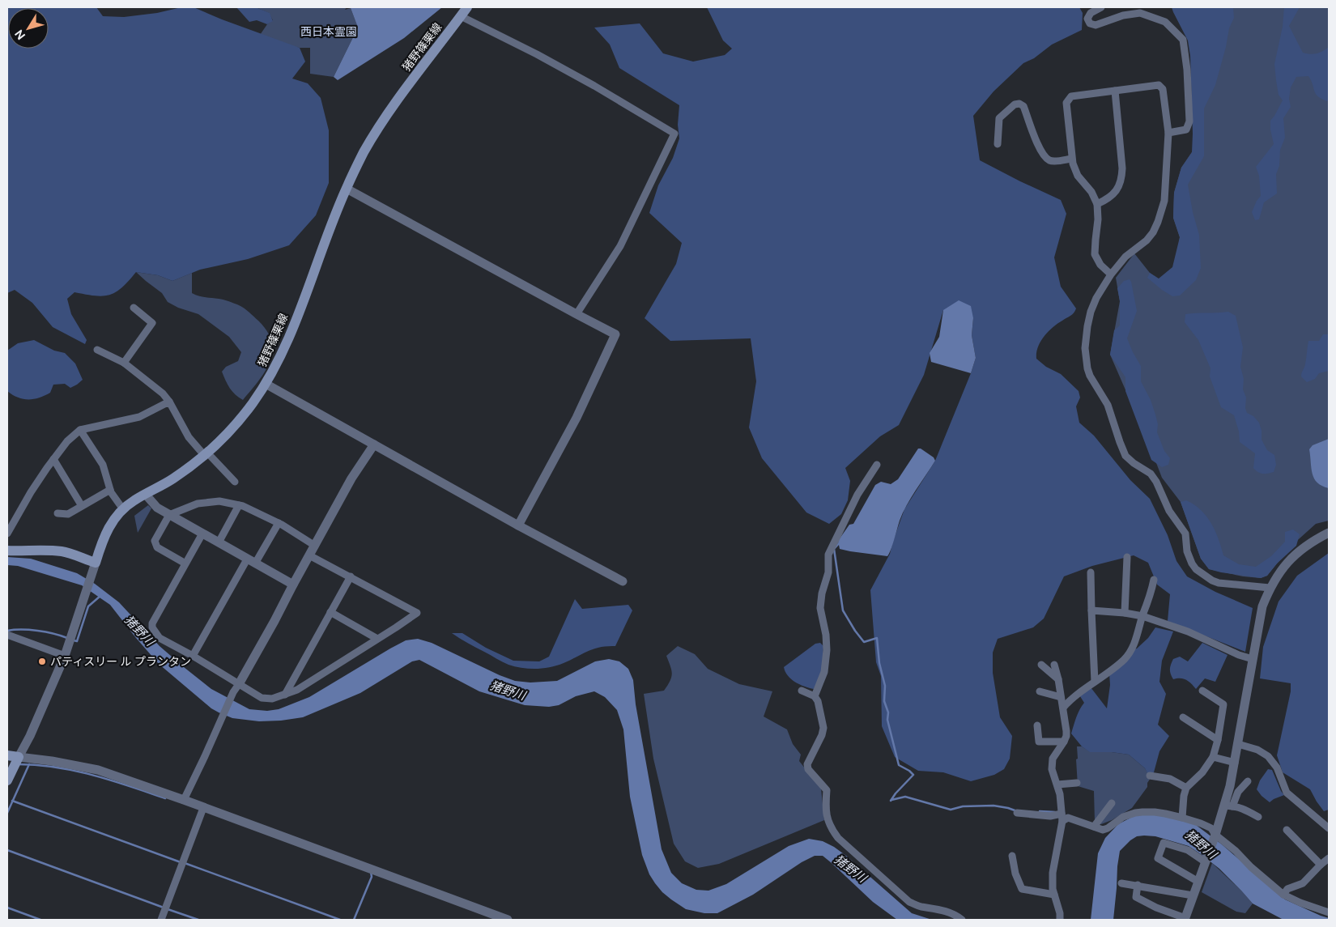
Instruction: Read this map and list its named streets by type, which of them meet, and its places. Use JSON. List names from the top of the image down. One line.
{"streets":{"main road":["猪野篠栗線"]},"water":["猪野川"],"parks":["西日本霊園"],"places":["パティスリー ル プランタン"],"north":"bottom left"}
